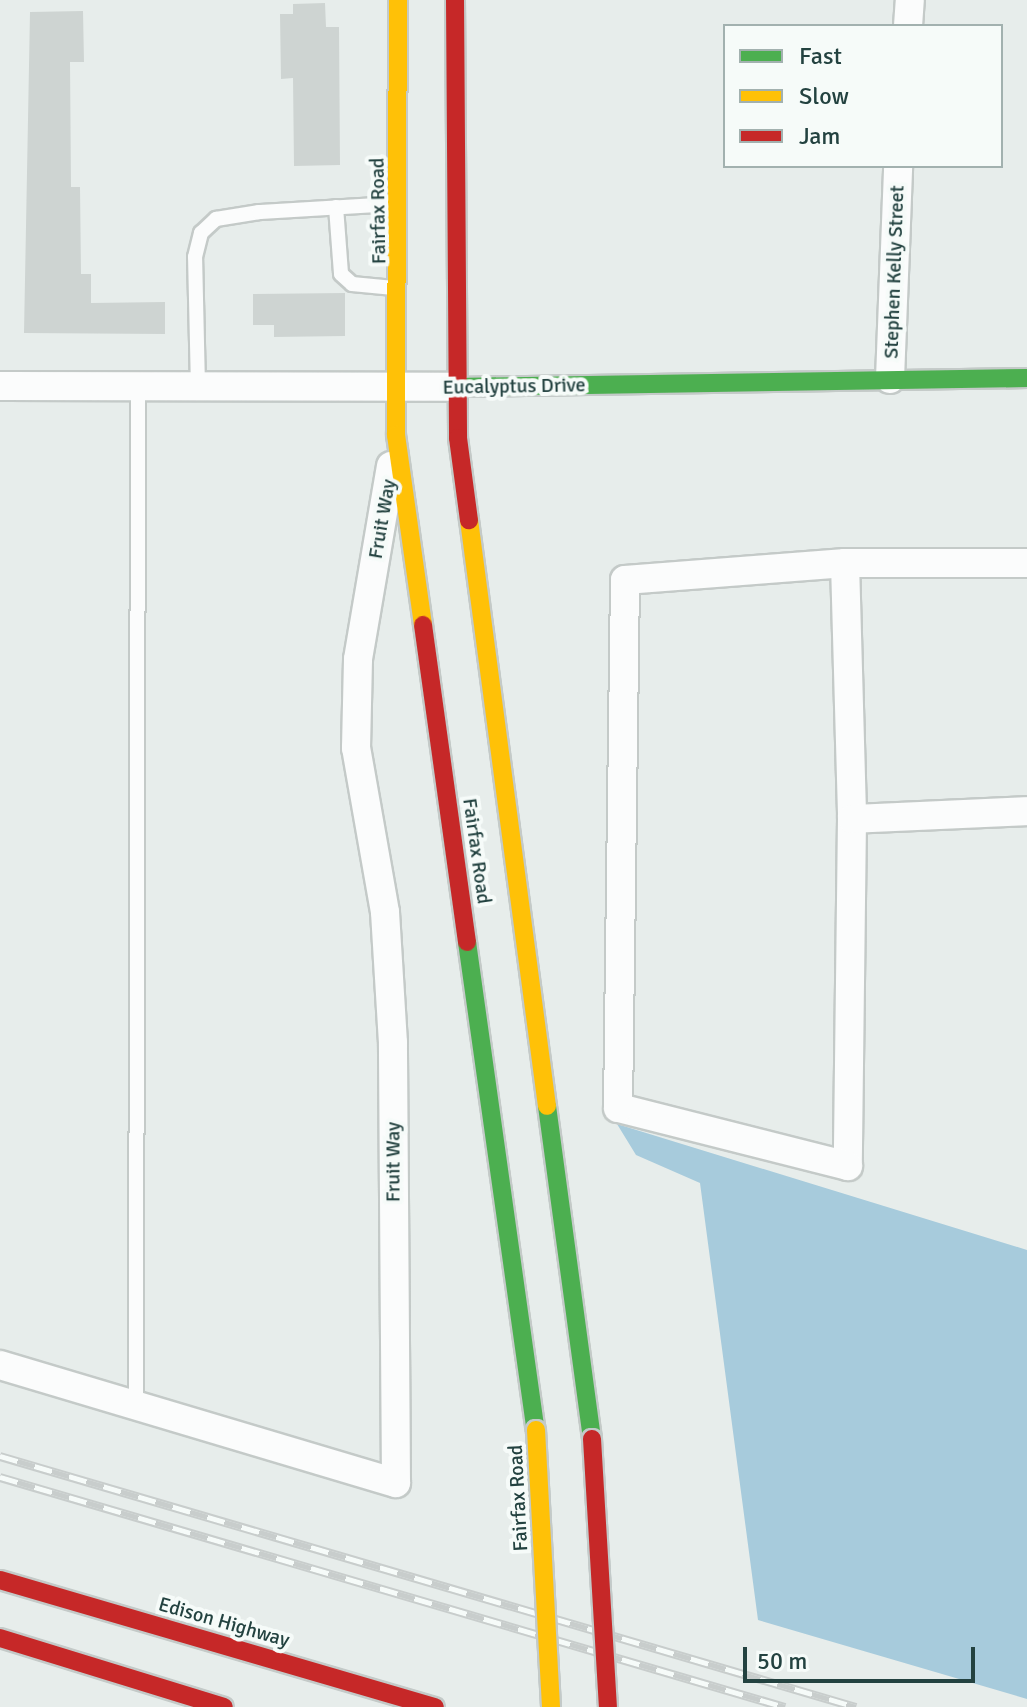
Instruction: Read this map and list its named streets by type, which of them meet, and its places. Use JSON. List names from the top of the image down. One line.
{"streets":{"main road":["Fairfax Road","Eucalyptus Drive","Edison Highway"],"street":["Stephen Kelly Street","Fruit Way"]},"crossings":[["Fairfax Road","Eucalyptus Drive"],["Fairfax Road","Fruit Way"],["Stephen Kelly Street","Eucalyptus Drive"]],"legend":["Fast","Slow","Jam"],"scale_bar":"50 m"}
